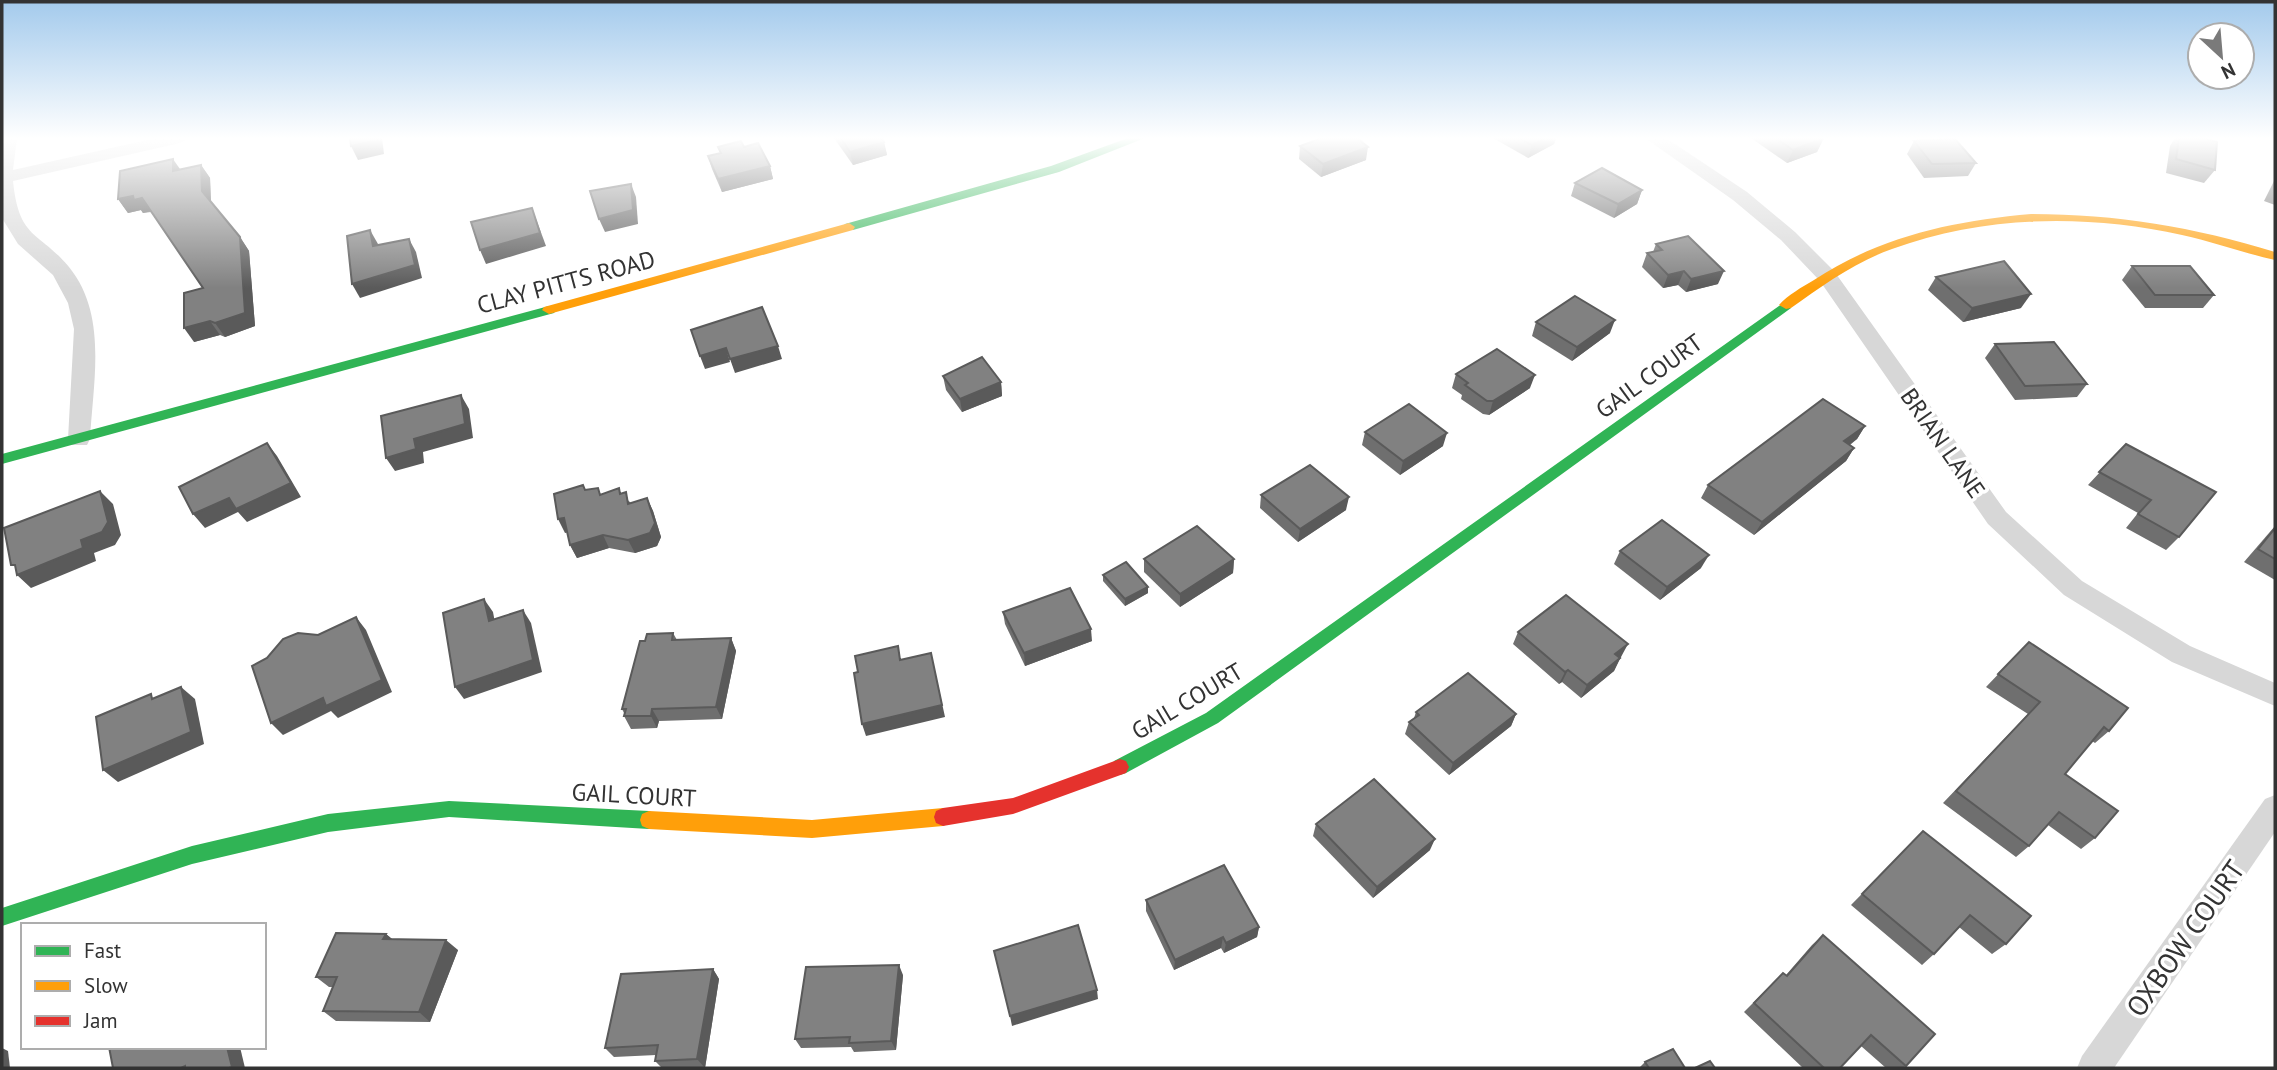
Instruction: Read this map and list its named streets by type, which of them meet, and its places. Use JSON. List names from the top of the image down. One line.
{"streets":{"street":["CLAY PITTS ROAD","GAIL COURT","BRIAN LANE","OXBOW COURT"]},"crossings":[["GAIL COURT","BRIAN LANE"]],"legend":["Fast","Slow","Jam"],"north":"bottom right"}
